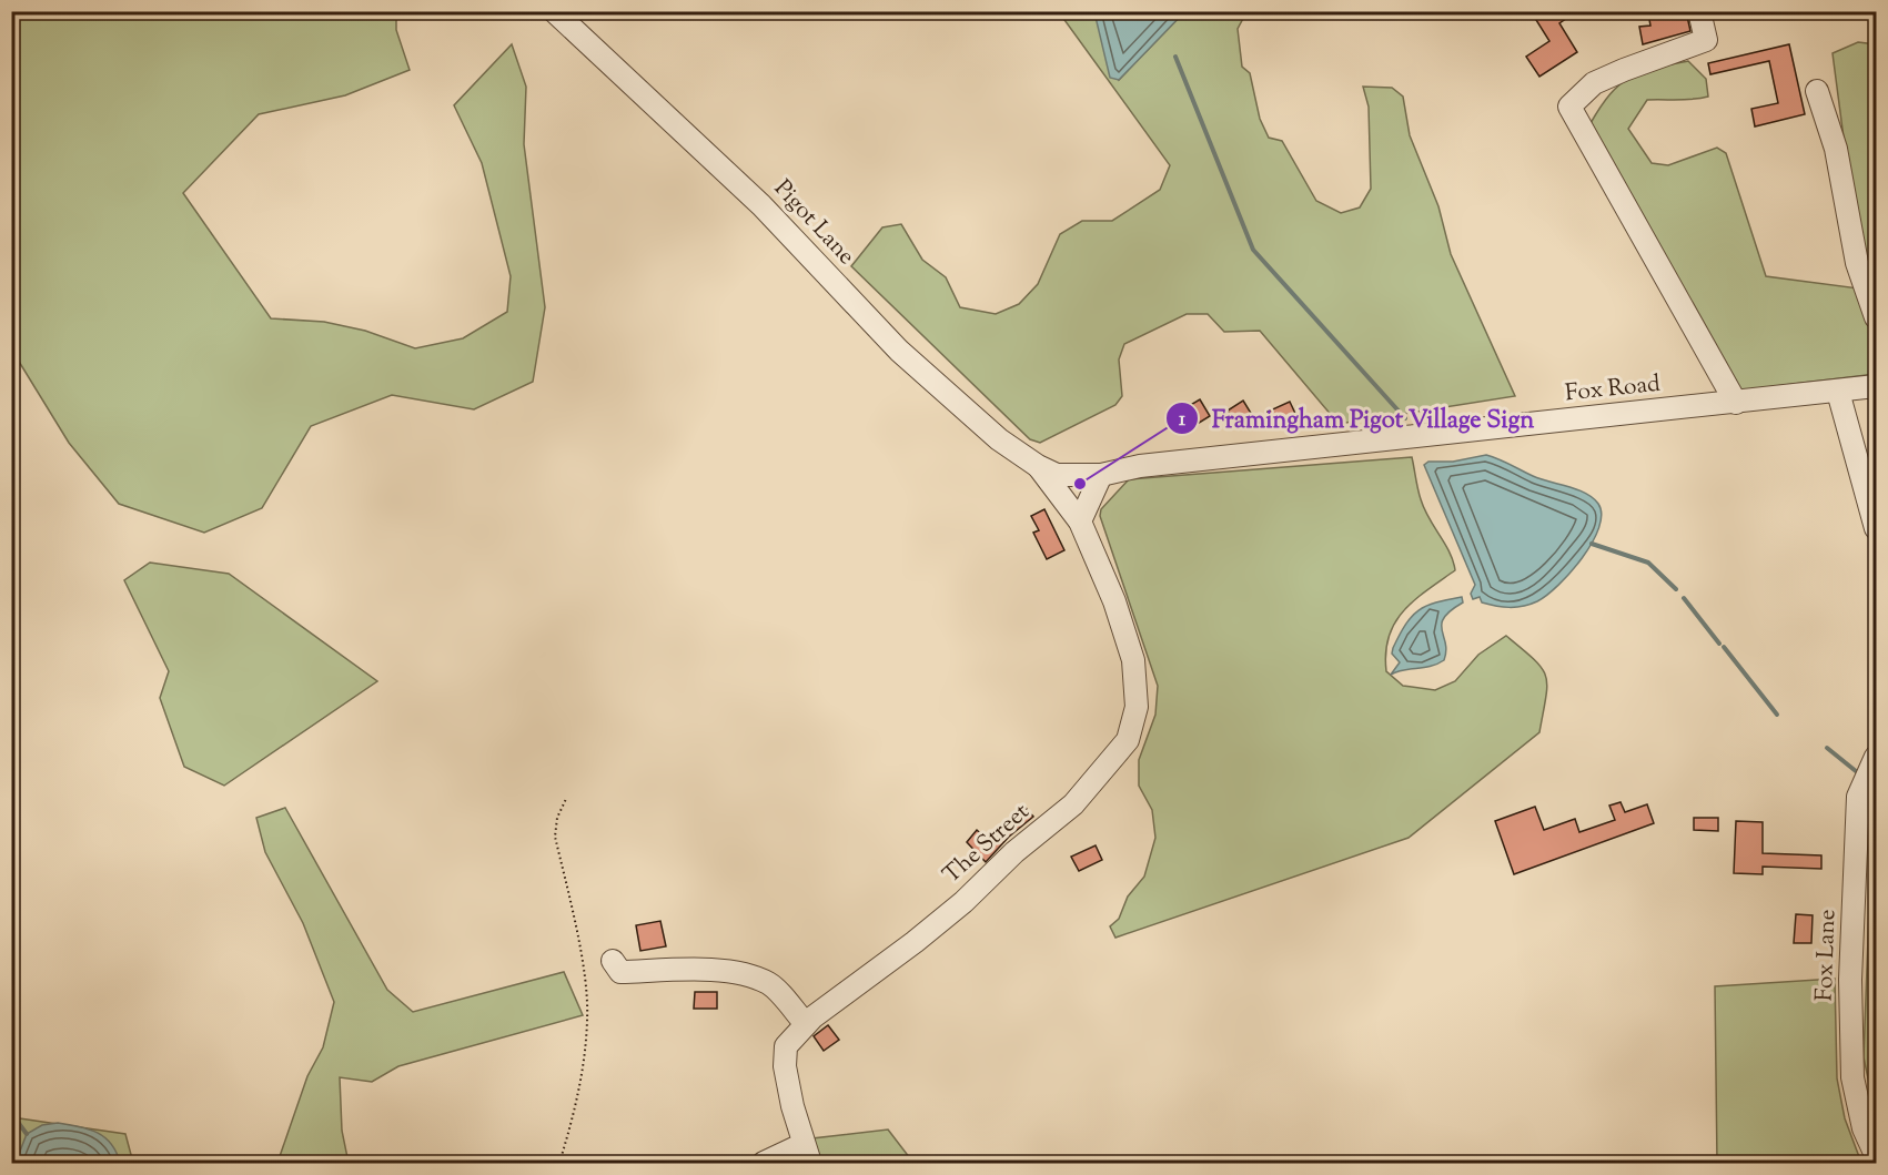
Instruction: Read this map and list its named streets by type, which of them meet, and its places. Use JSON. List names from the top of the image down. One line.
{"streets":{"street":["Pigot Lane","Fox Road","The Street","Fox Lane"]},"crossings":[["Pigot Lane","Fox Road"],["Pigot Lane","The Street"],["Fox Road","The Street"]],"places":["Framingham Pigot Village Sign"]}
